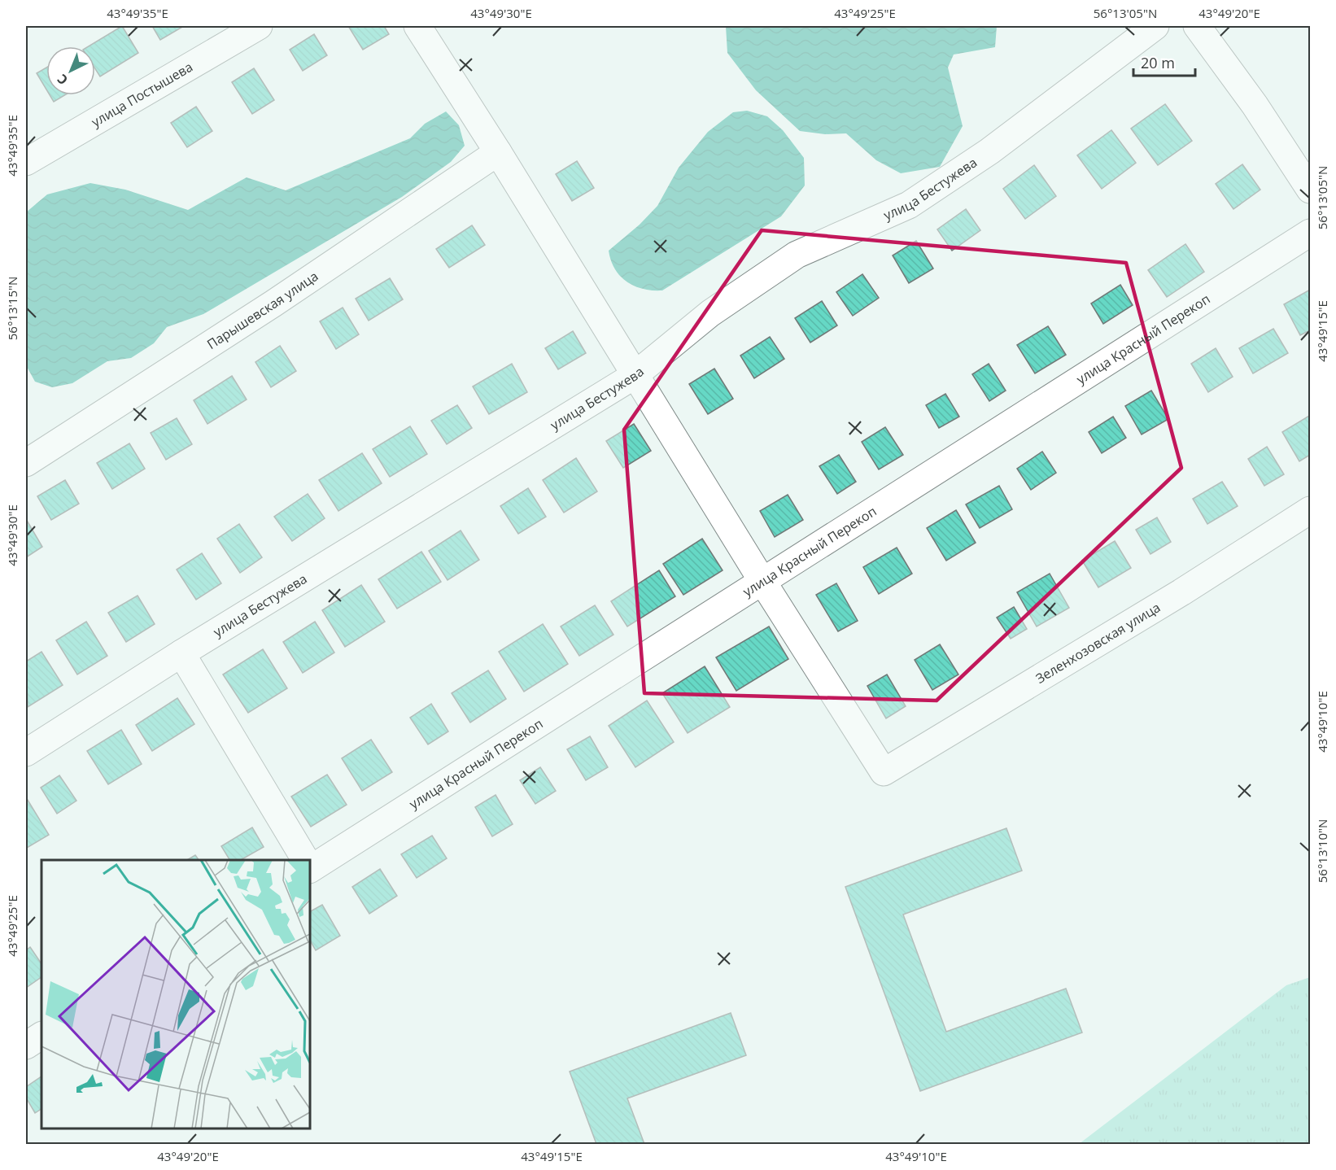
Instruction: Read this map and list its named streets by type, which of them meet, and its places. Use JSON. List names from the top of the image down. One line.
{"streets":{"street":["улица Постышева","улица Бестужева","Парышевская улица","улица Красный Перекоп","Зеленхозовская улица"]},"crossings":[["улица Красный Перекоп","Зеленхозовская улица"]],"scale_bar":"20 m","north":"bottom left","coordinates":["43°49'35\"E","43°49'30\"E","43°49'25\"E","56°13'05\"N","43°49'20\"E","56°13'15\"N","43°49'15\"E","43°49'10\"E","56°13'10\"N"]}
